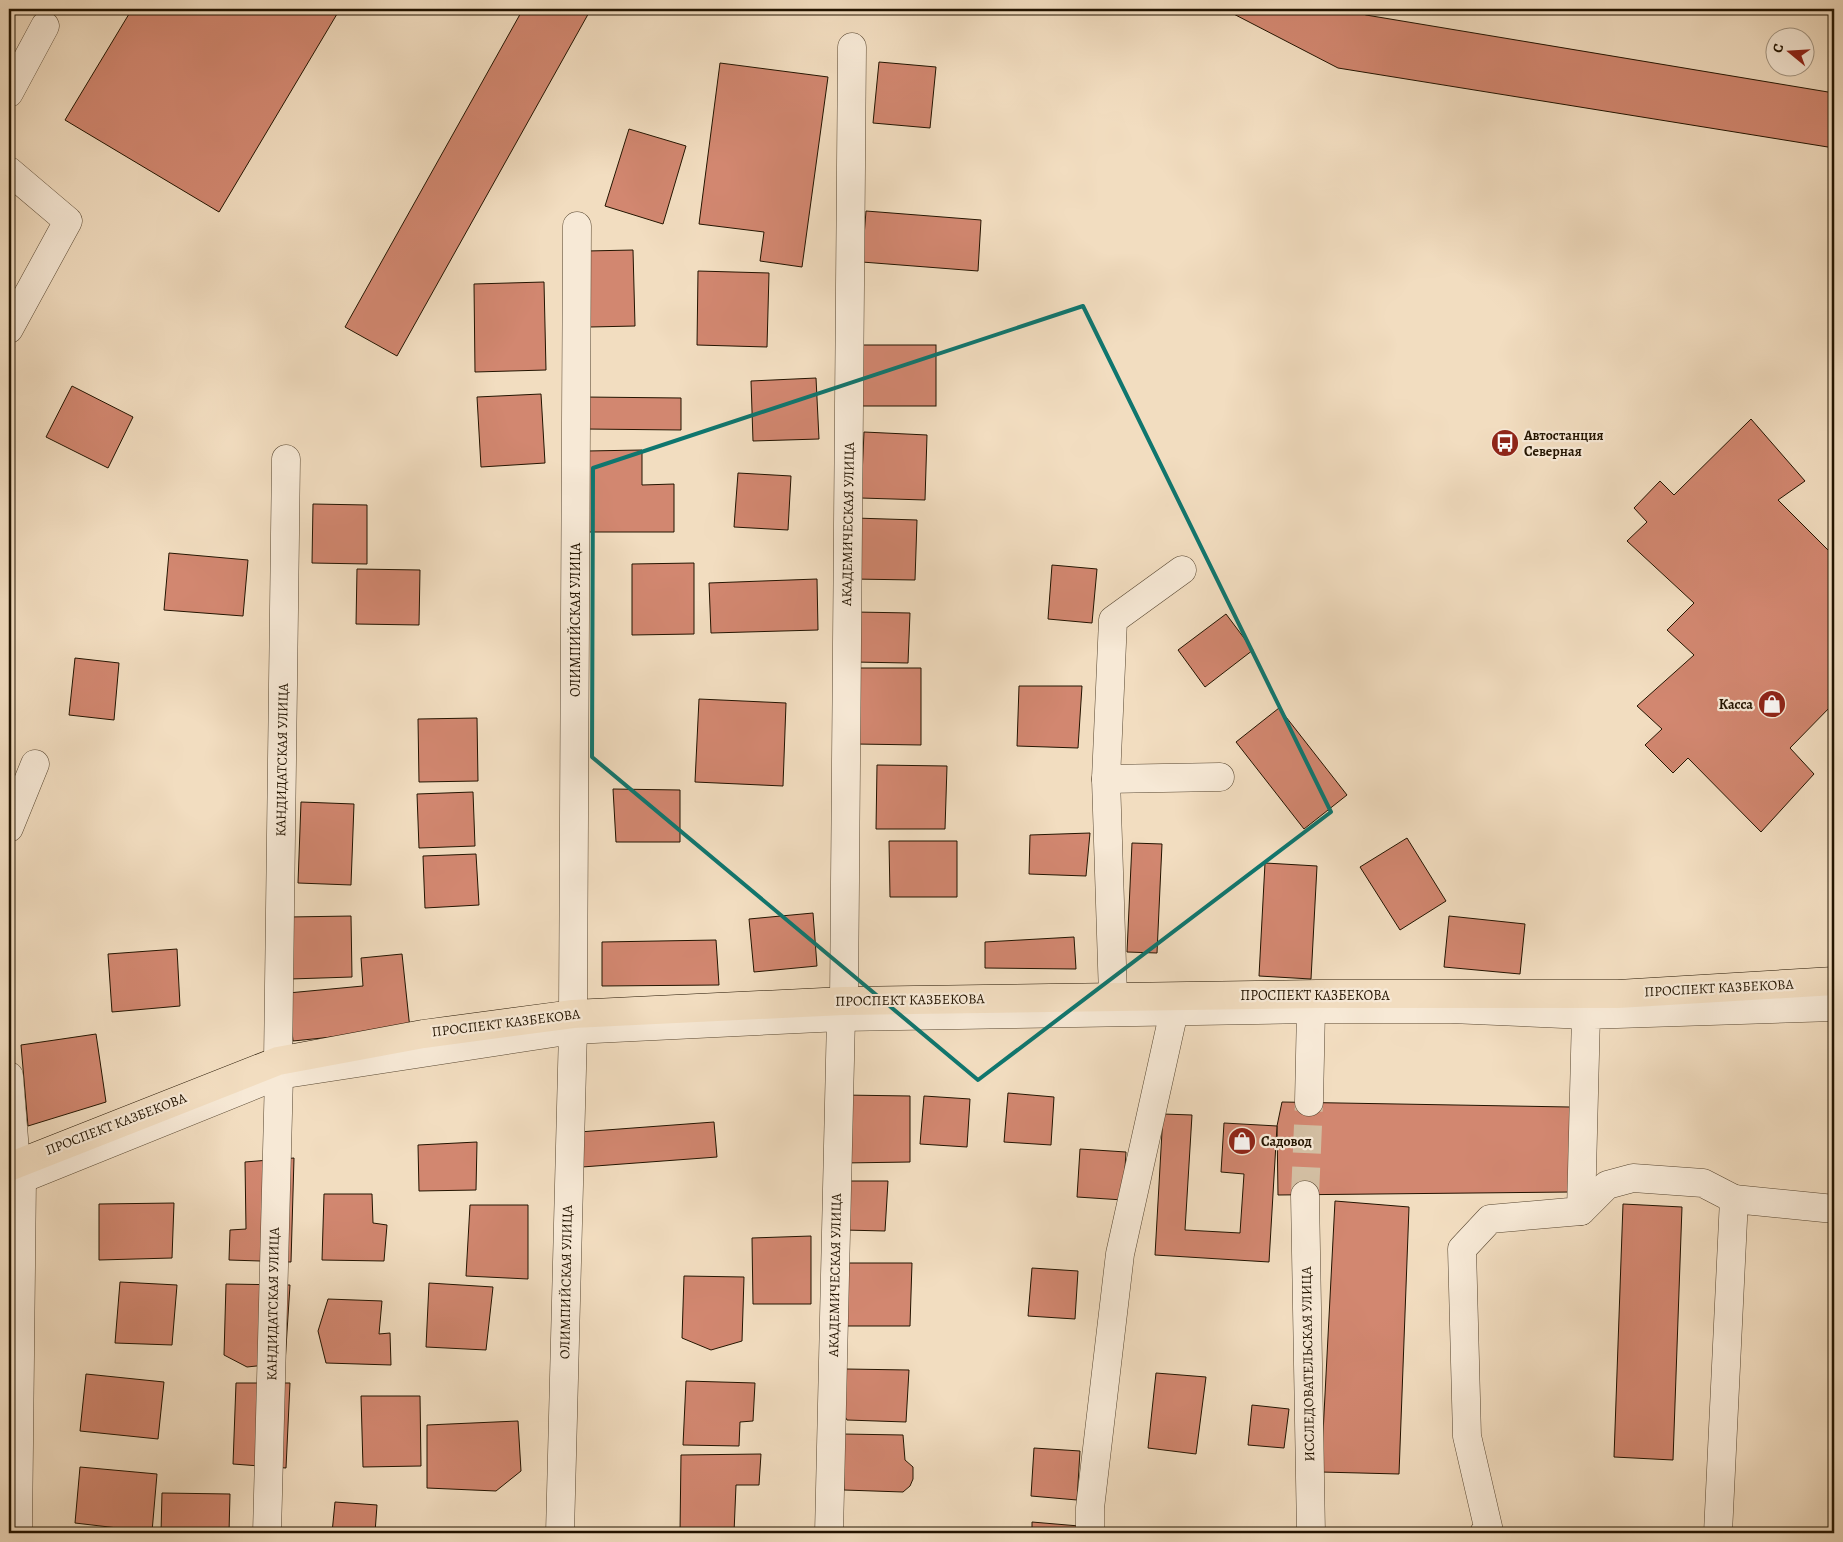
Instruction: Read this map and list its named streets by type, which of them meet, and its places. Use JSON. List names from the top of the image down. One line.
{"streets":{"highway":["ПРОСПЕКТ КАЗБЕКОВА"],"street":["АКАДЕМИЧЕСКАЯ УЛИЦА","ОЛИМПИЙСКАЯ УЛИЦА","КАНДИДАТСКАЯ УЛИЦА","ИССЛЕДОВАТЕЛЬСКАЯ УЛИЦА"]},"crossings":[["АКАДЕМИЧЕСКАЯ УЛИЦА","ПРОСПЕКТ КАЗБЕКОВА"],["ОЛИМПИЙСКАЯ УЛИЦА","ПРОСПЕКТ КАЗБЕКОВА"],["КАНДИДАТСКАЯ УЛИЦА","ПРОСПЕКТ КАЗБЕКОВА"]],"places":{"bus stop":["Автостанция Северная"],"shop":["Касса","Садовод"]},"north":"left"}
